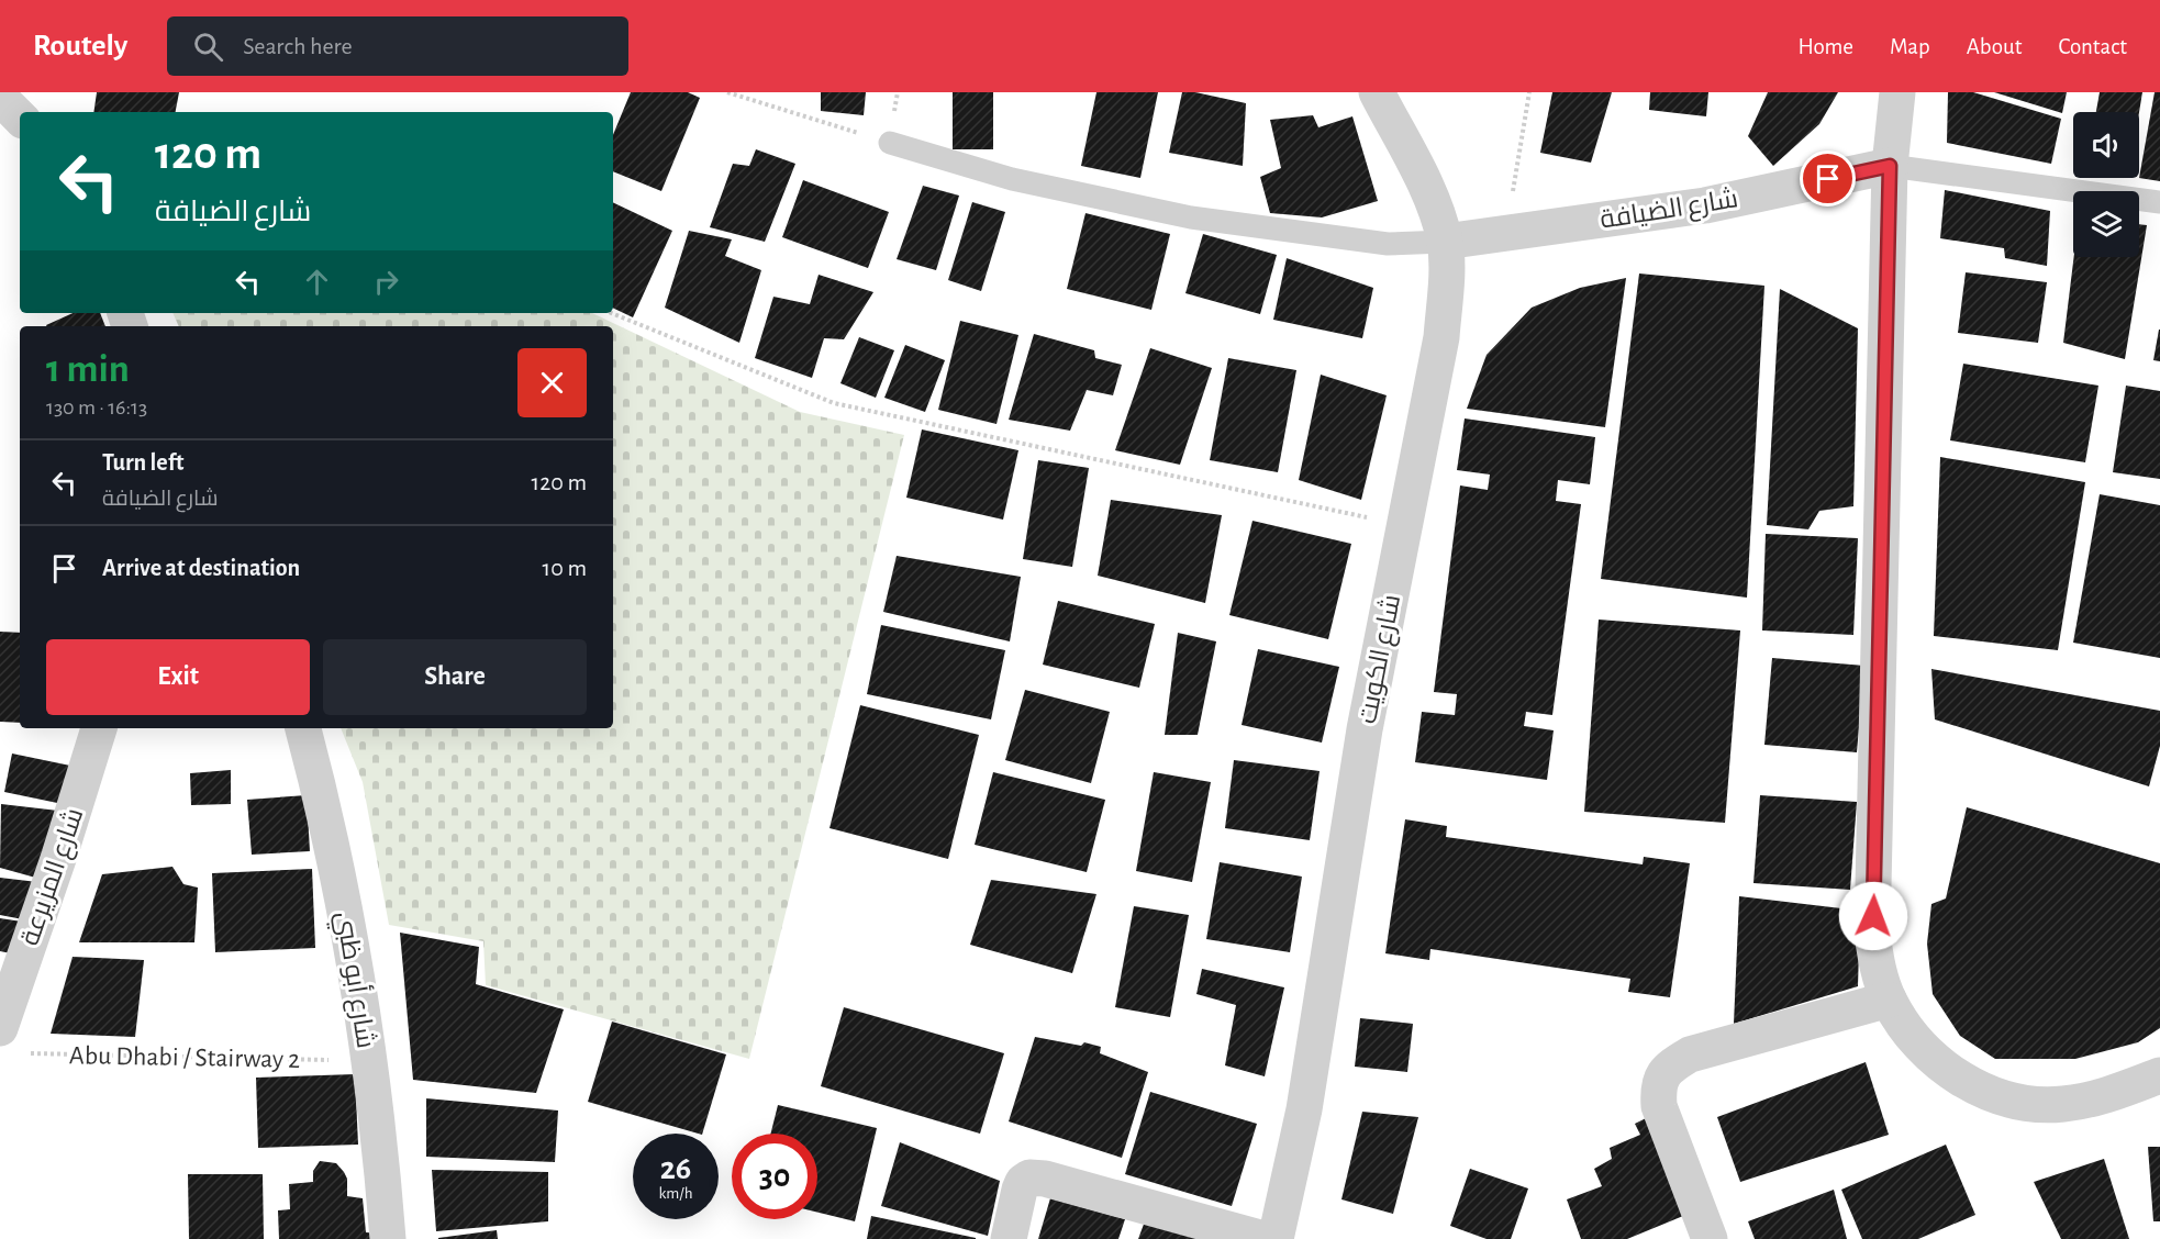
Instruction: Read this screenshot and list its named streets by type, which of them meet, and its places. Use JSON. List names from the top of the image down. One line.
{"streets":{"street":["شارع الضيافة","شارع الكويت","شارع المزيرعة","شارع أبو ظبي"],"path":["Abu Dhabi / Stairway 2"]},"crossings":[["شارع الضيافة","شارع الكويت"],["شارع أبو ظبي","Abu Dhabi / Stairway 2"]],"page":{"header":"Routely","search":"Search here","nav":["Home","Map","About","Contact"],"turn":["120 m","شارع الضيافة"],"heading":["1 min","130 m · 16:13"],"list":[{"name":"Turn left","note":"شارع الضيافة","value":"120 m"},{"name":"Arrive at destination","value":"10 m"}],"buttons":["Exit","Share"],"speed":"26 km/h","limit":"30"}}
